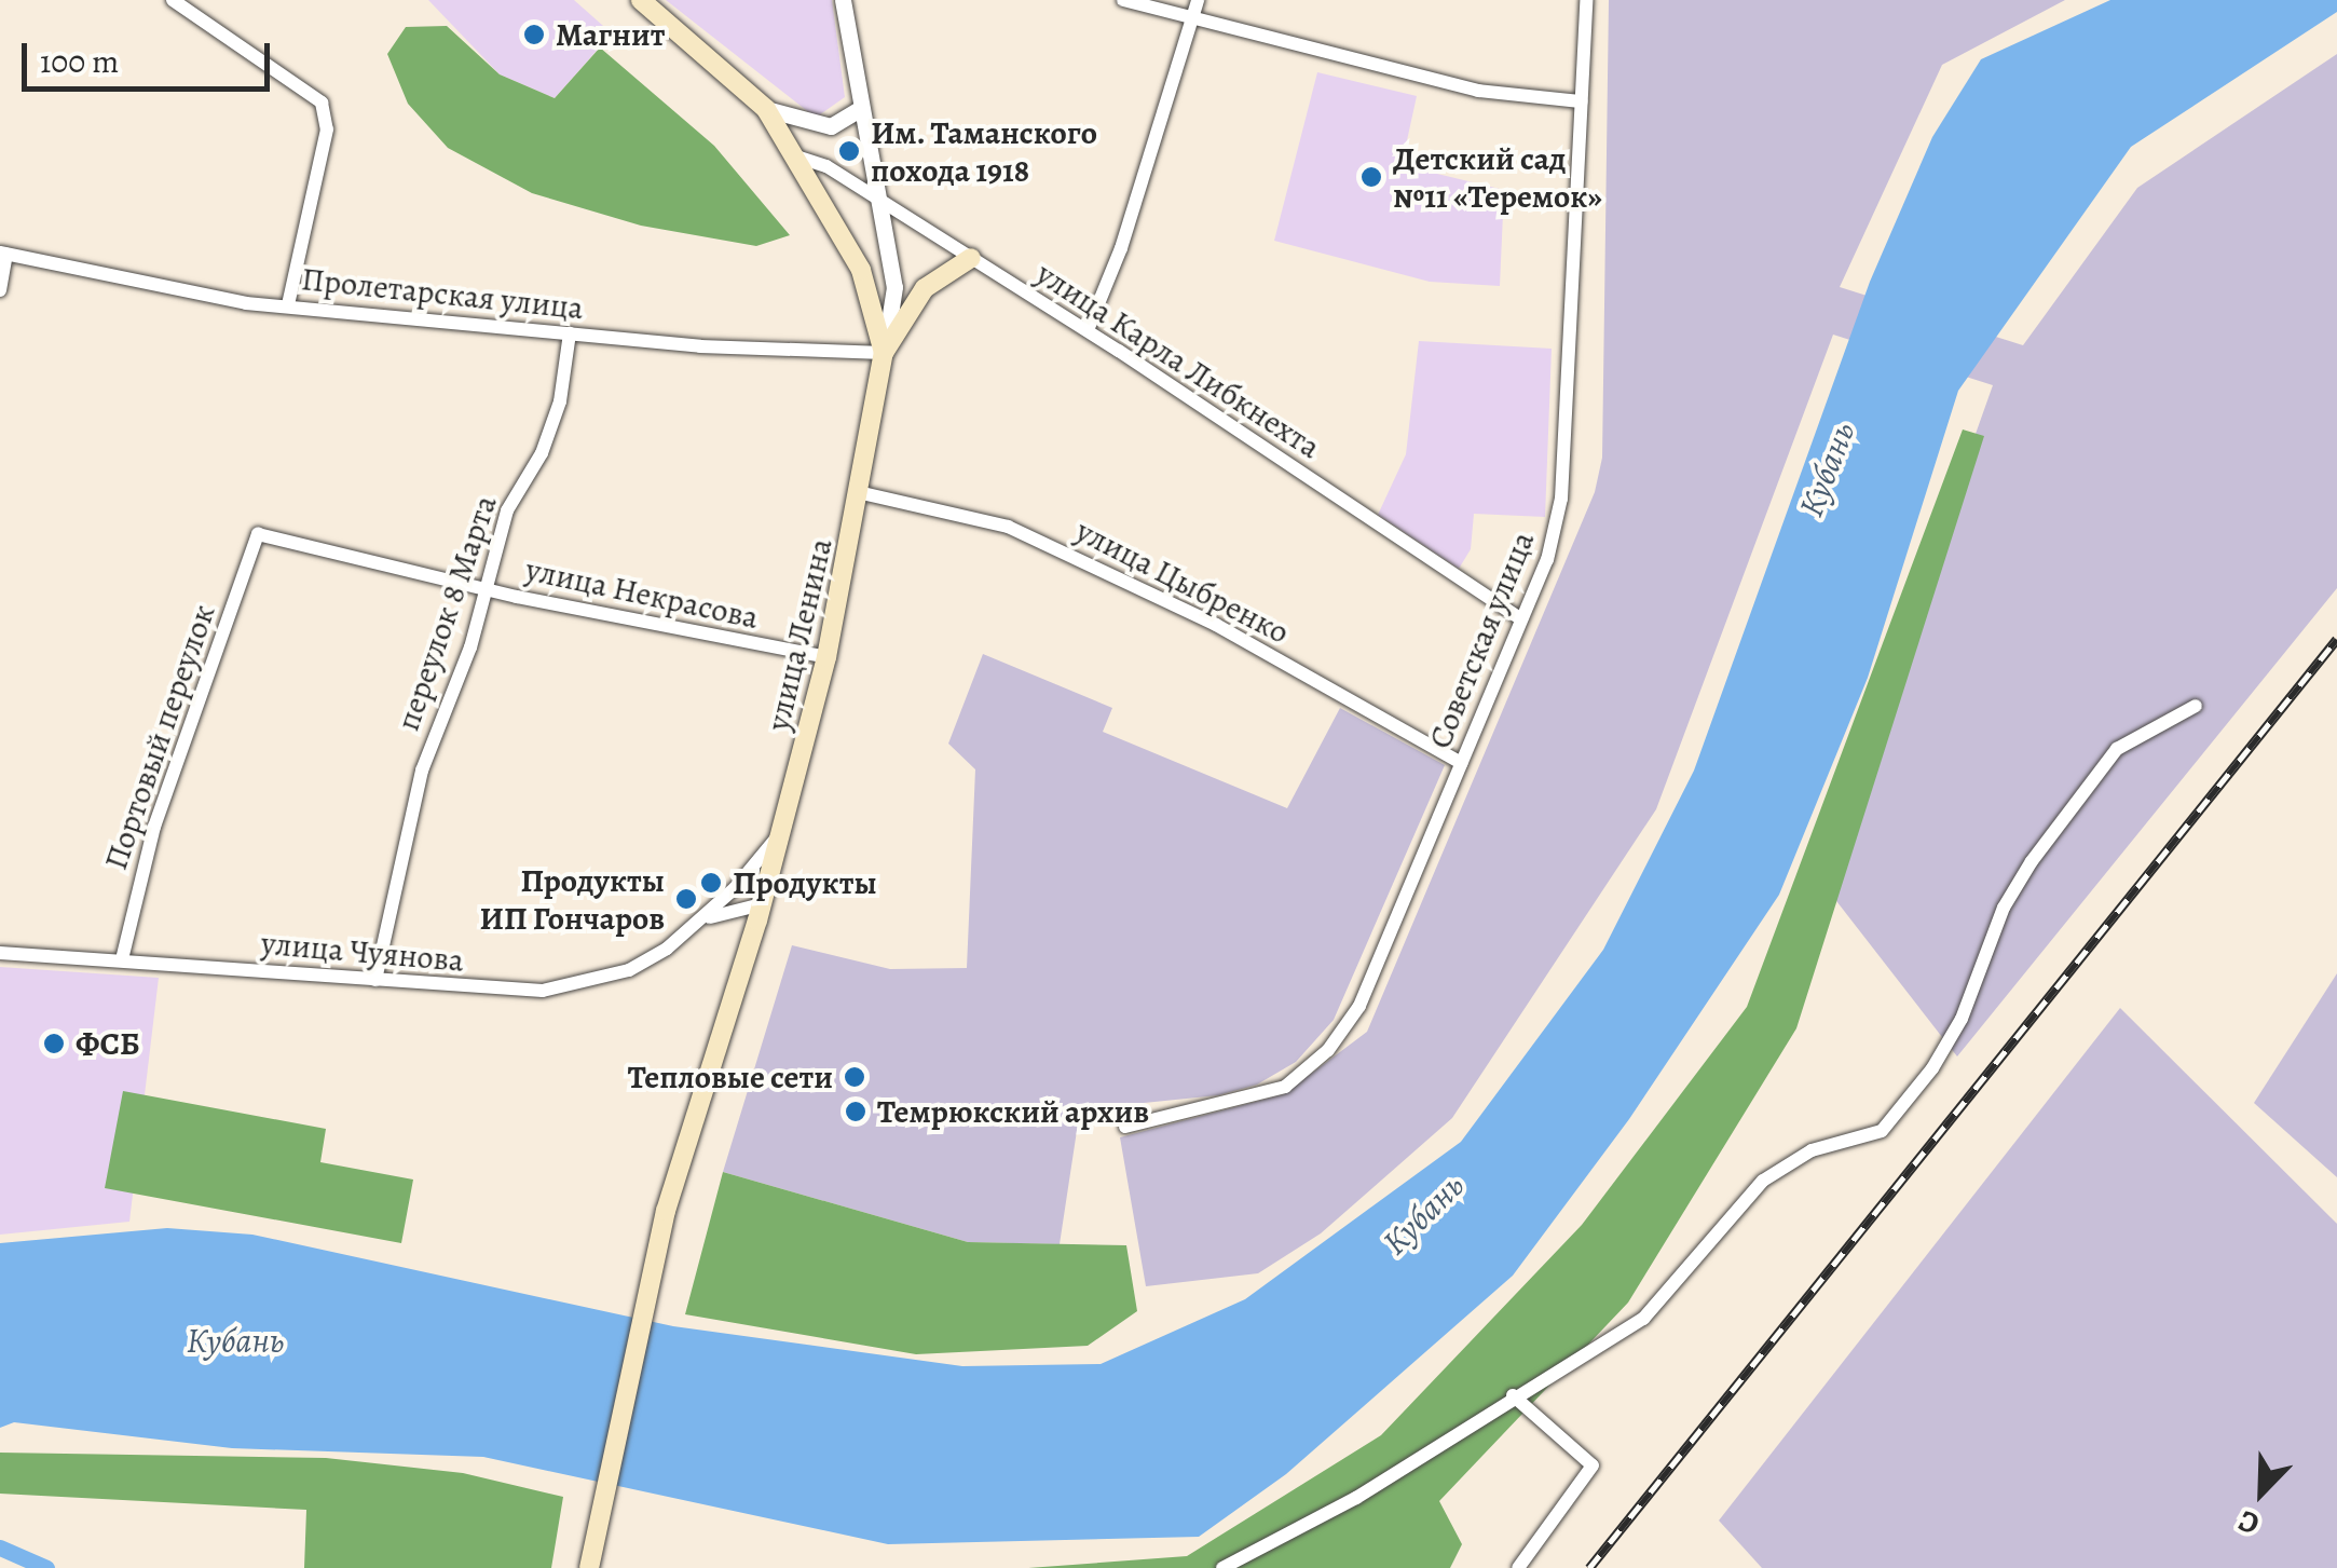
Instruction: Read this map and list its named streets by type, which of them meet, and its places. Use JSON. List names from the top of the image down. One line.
{"streets":{"main road":["улица Ленина"],"street":["Пролетарская улица","улица Карла Либкнехта","улица Цыбренко","улица Некрасова","переулок 8 Марта","Советская улица","Портовый переулок","улица Чуянова"]},"crossings":[["Пролетарская улица","переулок 8 Марта"],["Пролетарская улица","улица Ленина"],["улица Карла Либкнехта","улица Ленина"],["улица Карла Либкнехта","Советская улица"],["улица Цыбренко","улица Ленина"],["улица Цыбренко","Советская улица"],["улица Некрасова","переулок 8 Марта"],["улица Некрасова","улица Ленина"],["улица Некрасова","Портовый переулок"],["переулок 8 Марта","улица Чуянова"],["улица Ленина","улица Чуянова"],["Портовый переулок","улица Чуянова"]],"water":["Кубань"],"places":["Магнит","Им. Таманского похода 1918","Детский сад №11 «Теремок»","Продукты","Продукты ИП Гончаров","ФСБ","Тепловые сети","Темрюкский архив"],"scale_bar":"100 m","north":"bottom left"}
